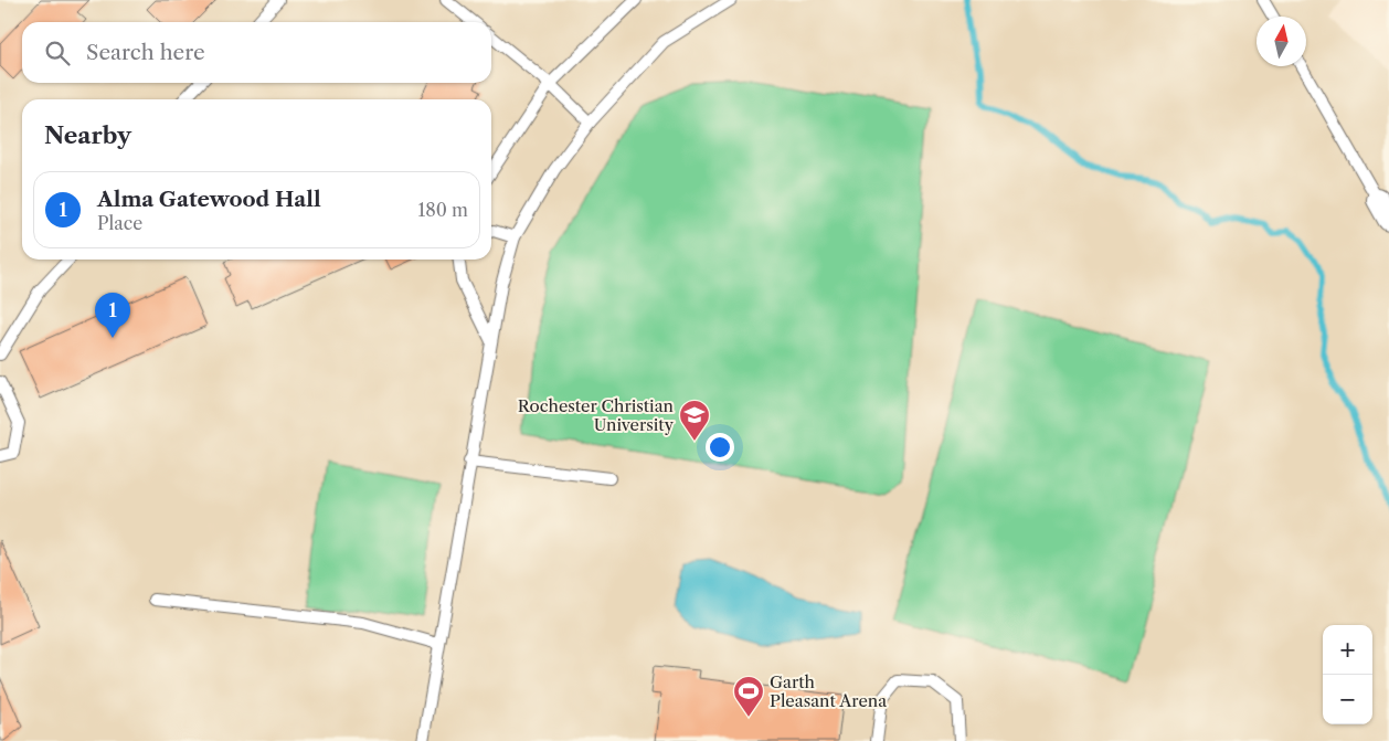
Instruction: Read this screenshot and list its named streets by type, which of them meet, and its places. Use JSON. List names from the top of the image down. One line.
{"places":{"school or university":["Rochester Christian University"],"sports":["Garth Pleasant Arena"]},"north":"top","page":{"search":"Search here","heading":"Nearby","list":[{"mark":"1","name":"Alma Gatewood Hall","note":"Place","value":"180 m"}],"pins":"1","map_buttons":["+","−"]}}
